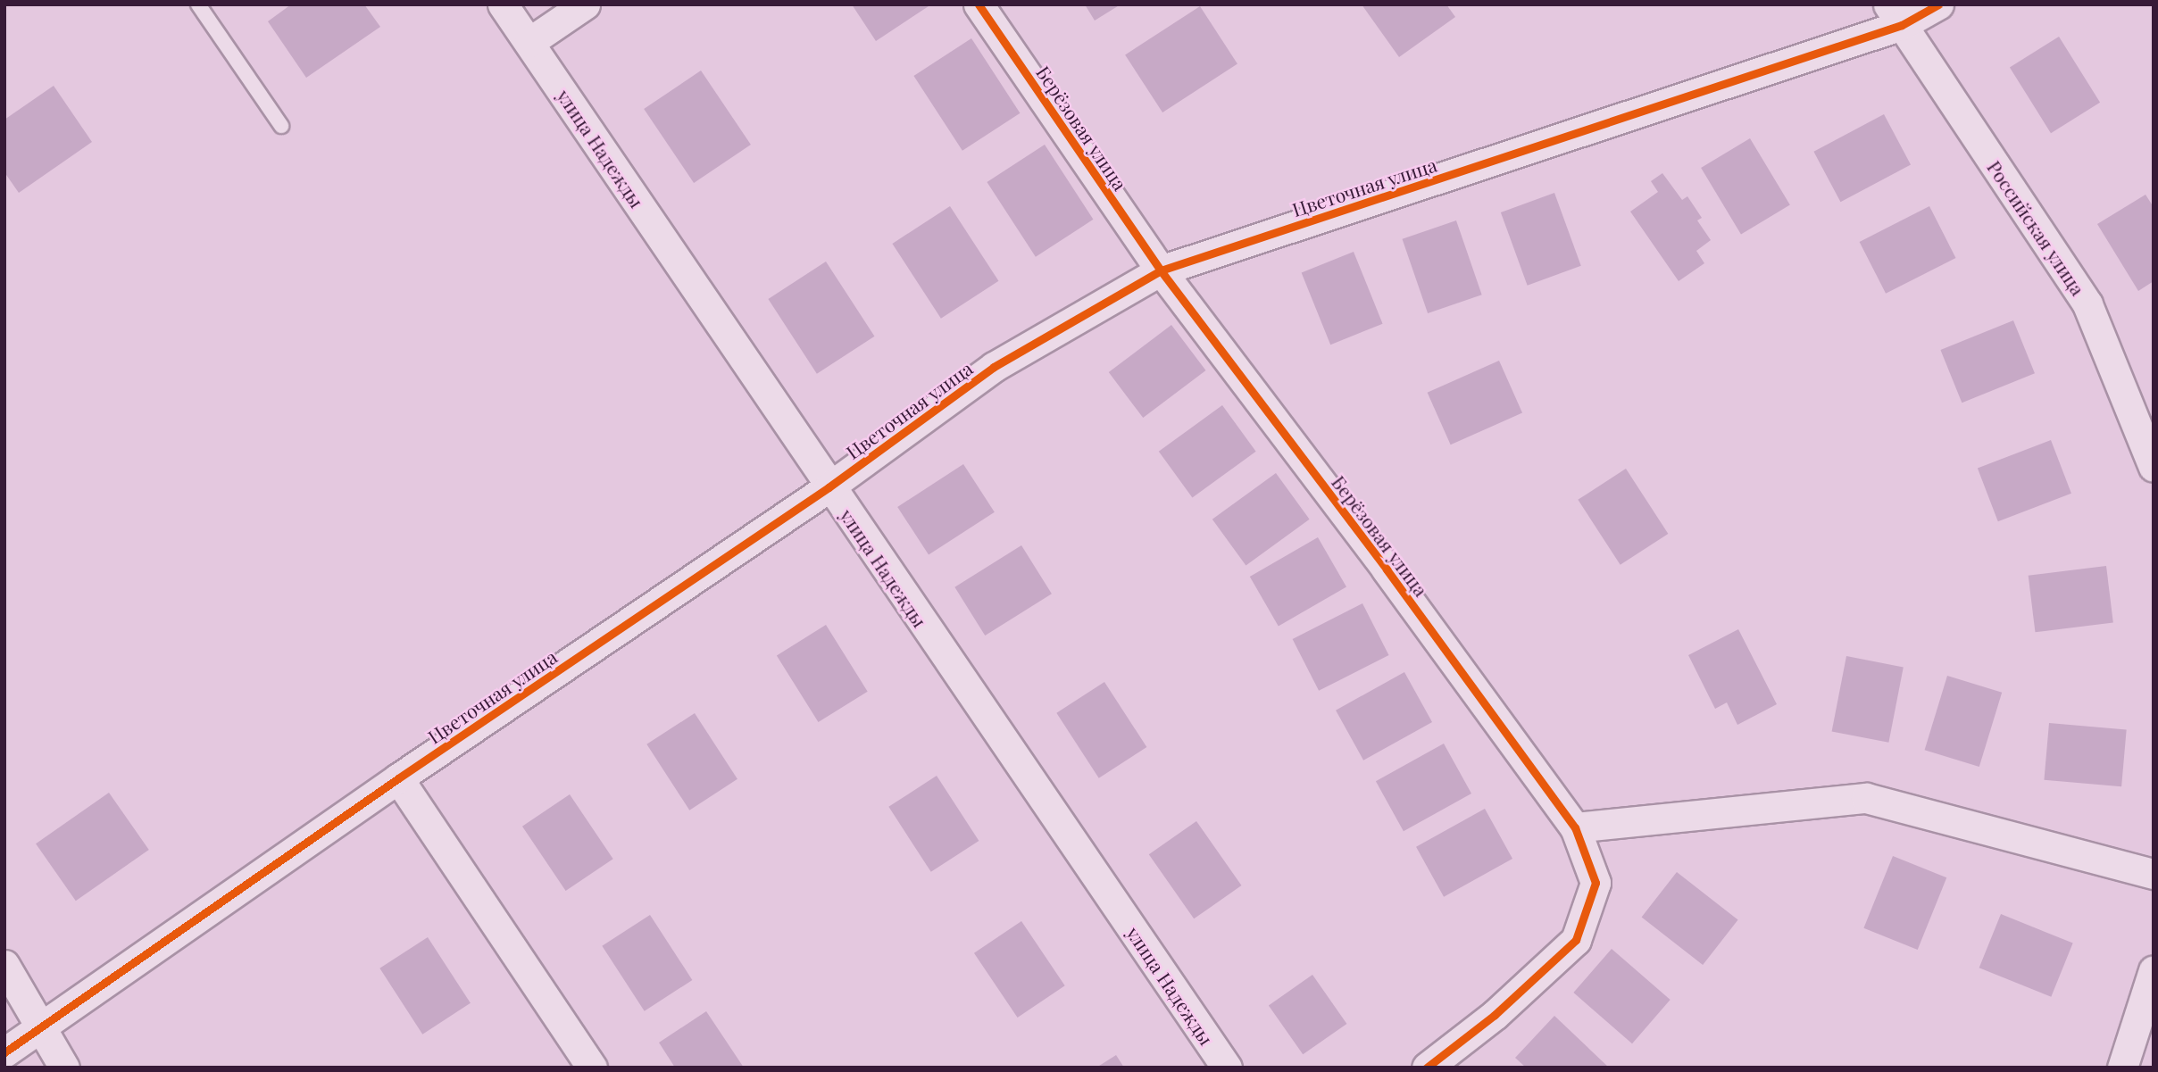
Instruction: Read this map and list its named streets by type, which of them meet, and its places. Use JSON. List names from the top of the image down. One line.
{"streets":{"street":["Берёзовая улица","улица Надежды","Цветочная улица","Российская улица"]},"crossings":[["Берёзовая улица","Цветочная улица"],["улица Надежды","Цветочная улица"],["Цветочная улица","Российская улица"]]}
